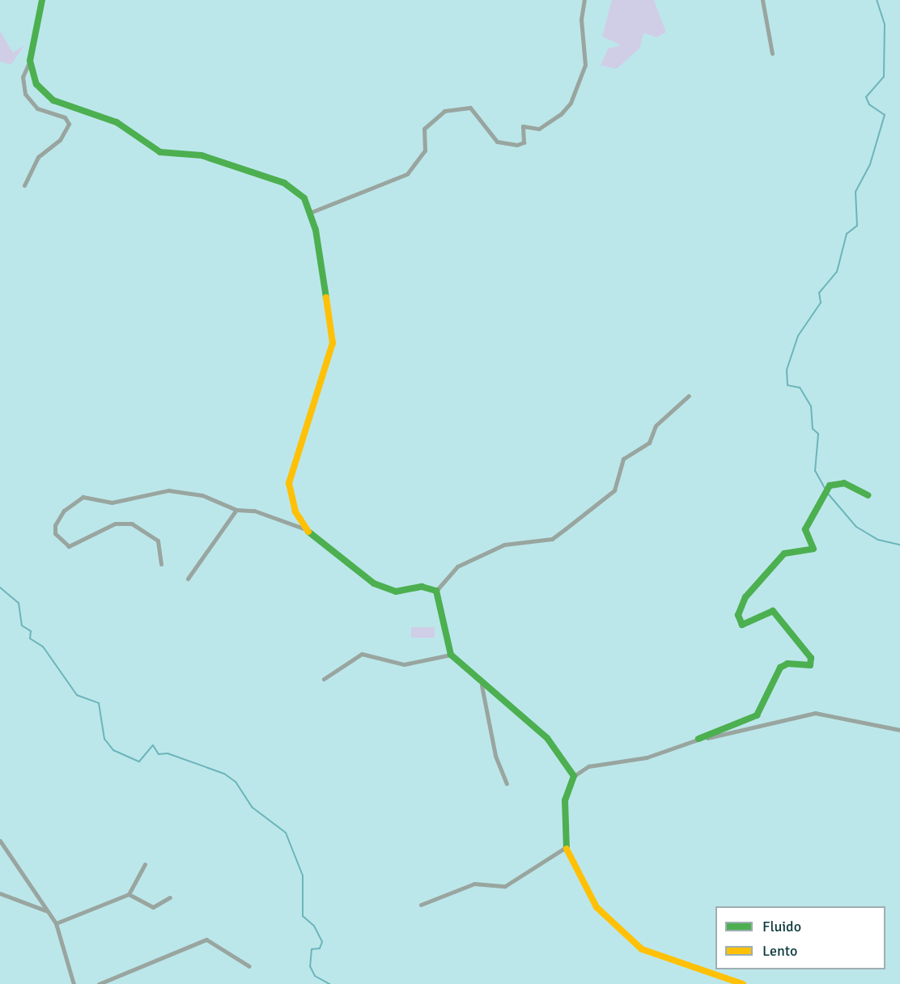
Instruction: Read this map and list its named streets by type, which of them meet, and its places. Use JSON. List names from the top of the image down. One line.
{"legend":["Fluido","Lento"]}
